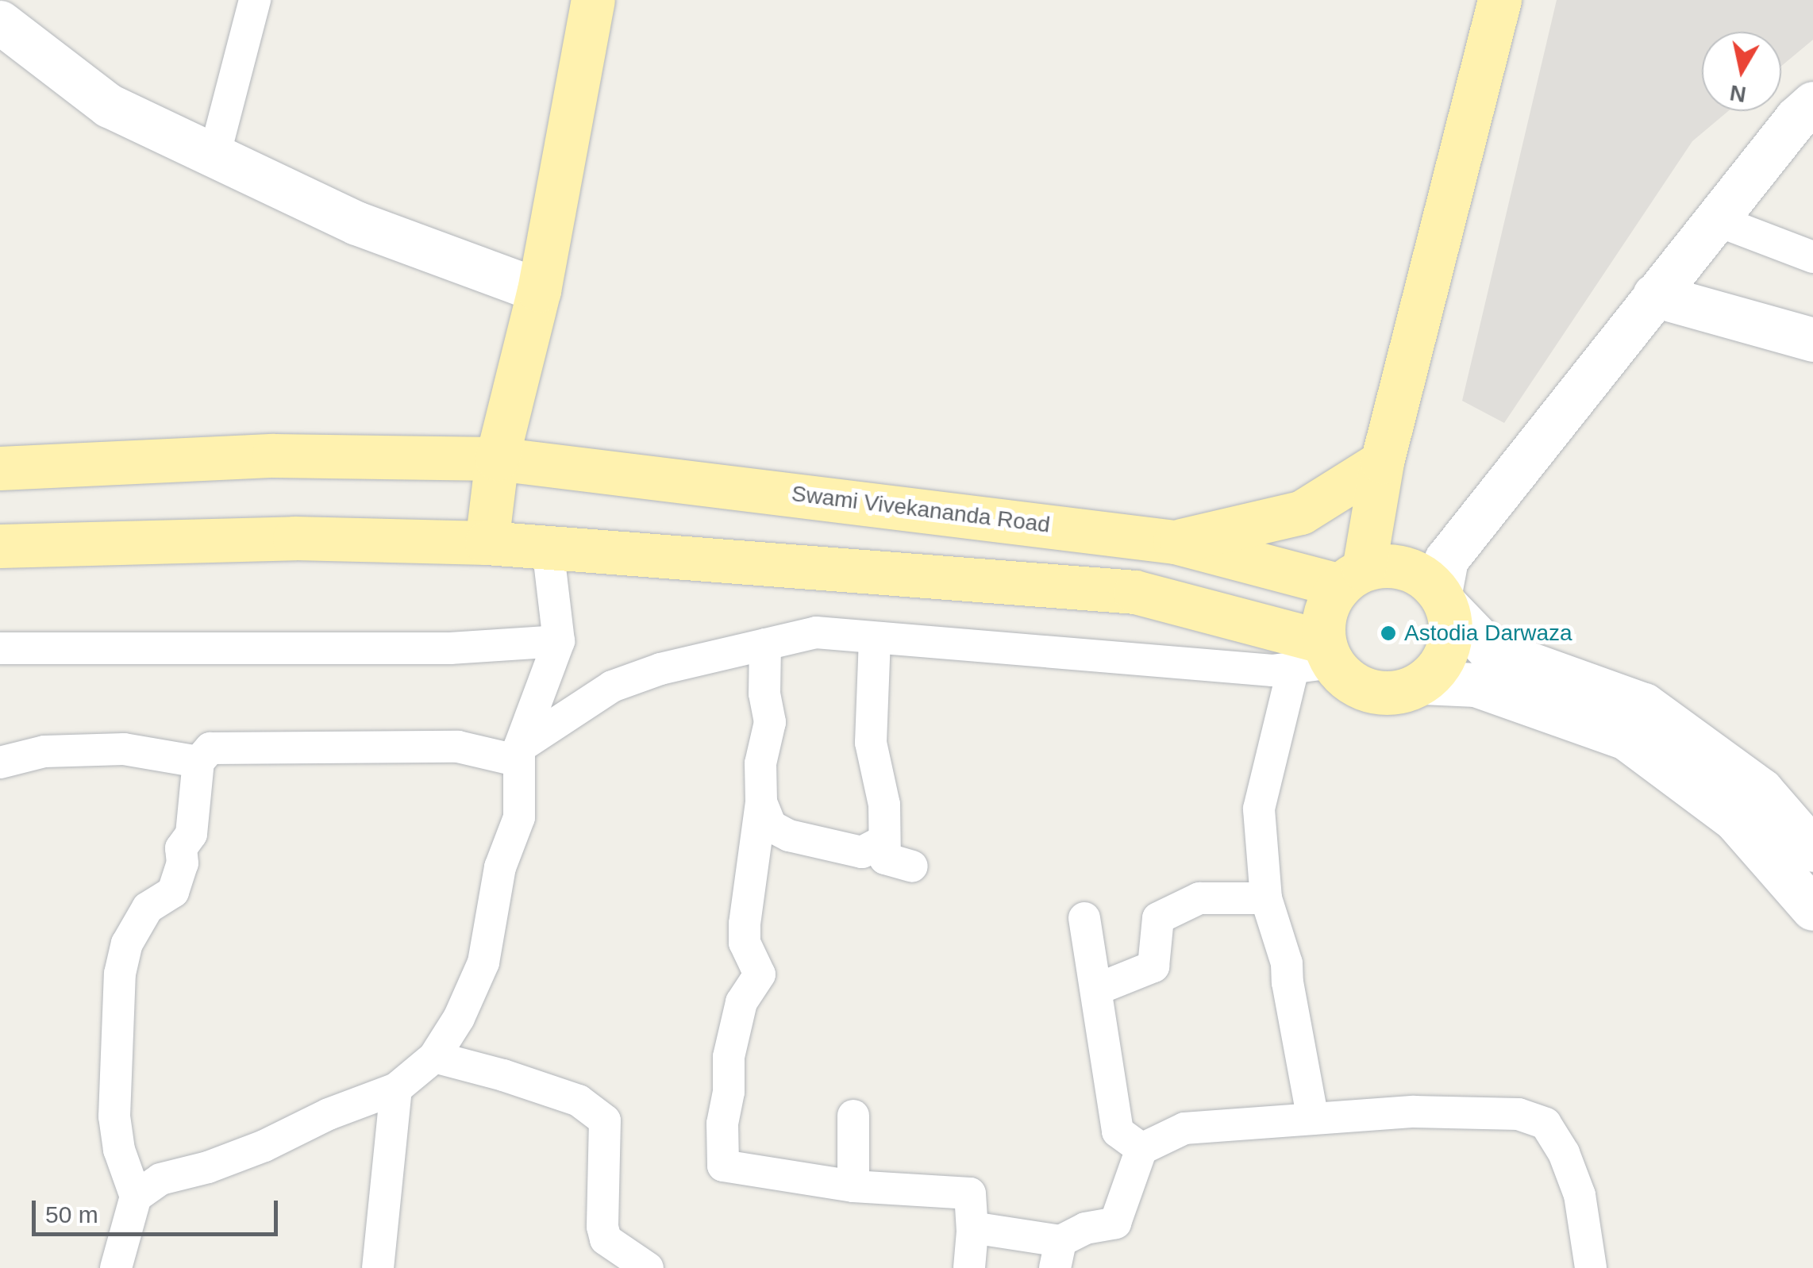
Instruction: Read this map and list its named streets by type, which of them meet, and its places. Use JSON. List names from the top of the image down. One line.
{"streets":{"main road":["Swami Vivekananda Road"]},"places":["Astodia Darwaza"],"scale_bar":"50 m","north":"bottom"}
